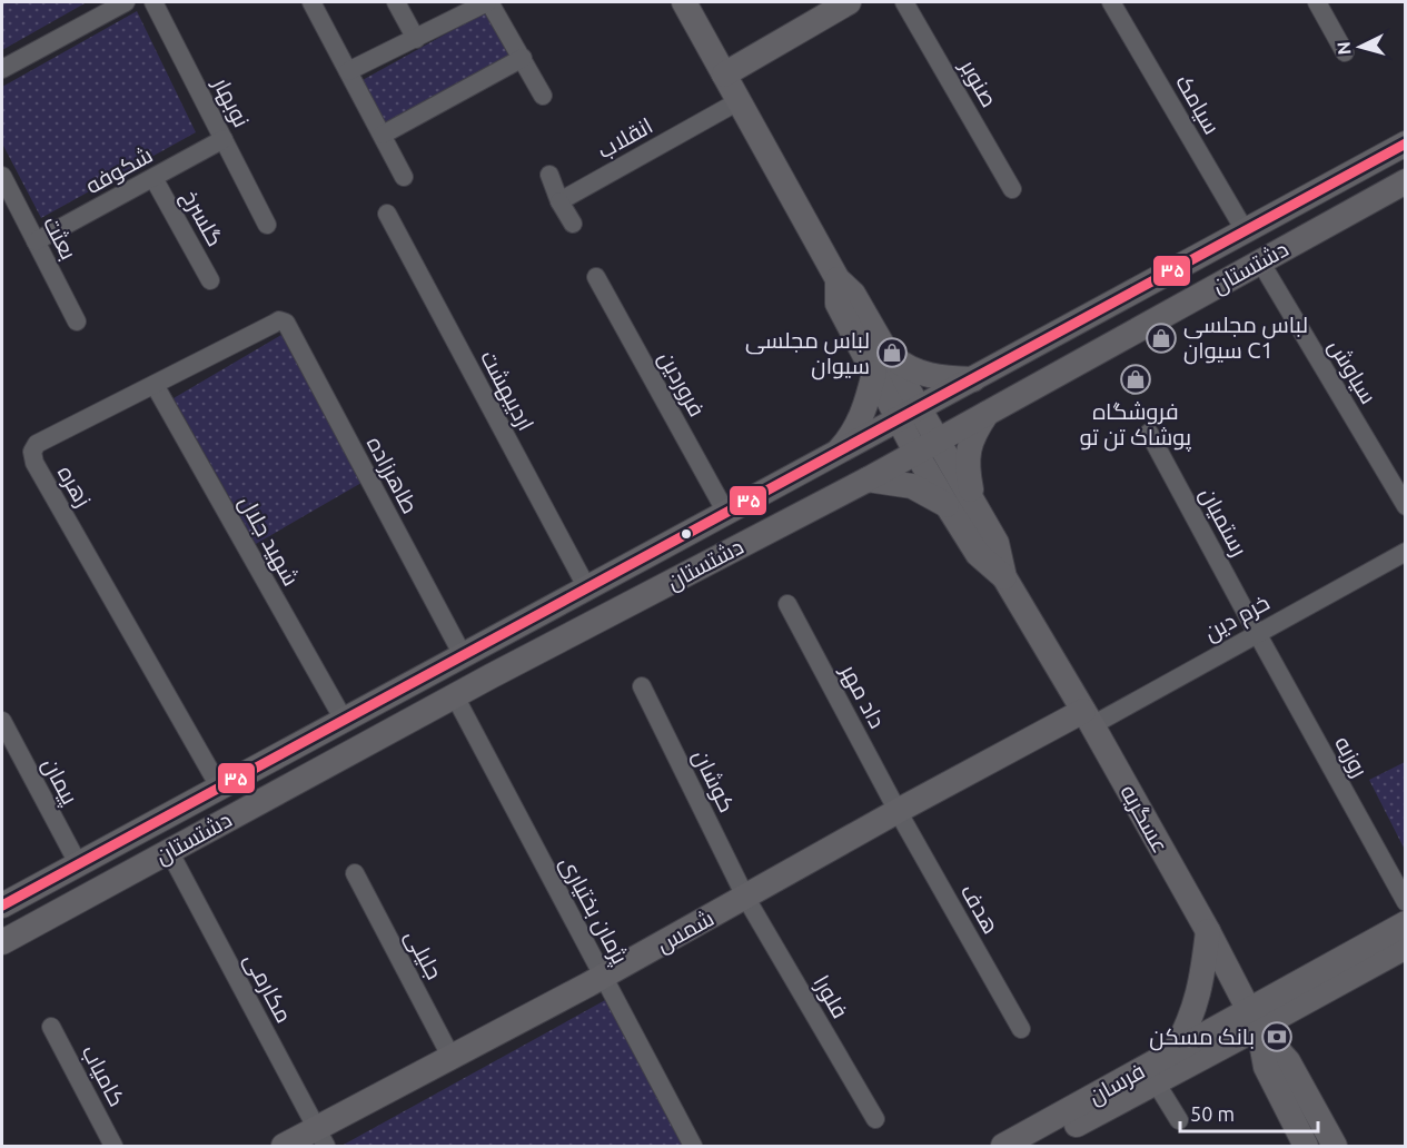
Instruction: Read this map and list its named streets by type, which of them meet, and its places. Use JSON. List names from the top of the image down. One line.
{"streets":{"street":["صنوبر","نوبهار","سیامک","انقلاب","شکوفه","گلسرخ","بعثت","دشتستان","سیاوش","فروردین","اردیبهشت","طاهرزاده","زهره","رستمیان","شهید جلال","خرم دین","داد مهر","روزبه","پیمان","کوشان","عسگریه","هدف","پژمان بختیاری","شمس","جلیلی","مکارمی","فلورا","کامیاب","فرسان"]},"crossings":[["نوبهار","شکوفه"],["سیامک","دشتستان"],["انقلاب","عسگریه"],["شکوفه","گلسرخ"],["شکوفه","بعثت"],["دشتستان","سیاوش"],["دشتستان","فروردین"],["دشتستان","اردیبهشت"],["دشتستان","طاهرزاده"],["دشتستان","زهره"],["دشتستان","شهید جلال"],["دشتستان","پیمان"],["دشتستان","عسگریه"],["دشتستان","پژمان بختیاری"],["دشتستان","مکارمی"],["طاهرزاده","زهره"],["زهره","شهید جلال"],["رستمیان","خرم دین"],["رستمیان","روزبه"],["خرم دین","روزبه"],["خرم دین","عسگریه"],["خرم دین","شمس"],["داد مهر","هدف"],["داد مهر","شمس"],["کوشان","شمس"],["کوشان","فلورا"],["عسگریه","شمس"],["عسگریه","فرسان"],["هدف","شمس"],["پژمان بختیاری","شمس"],["شمس","جلیلی"],["شمس","مکارمی"],["شمس","فلورا"]],"places":{"shop":["لباس مجلسی سیوان C1","لباس مجلسی سیوان","فروشگاه پوشاک تن تو"],"bank":["بانک مسکن"]},"lines":["transit line ۳۵"],"scale_bar":"50 m","north":"left"}
